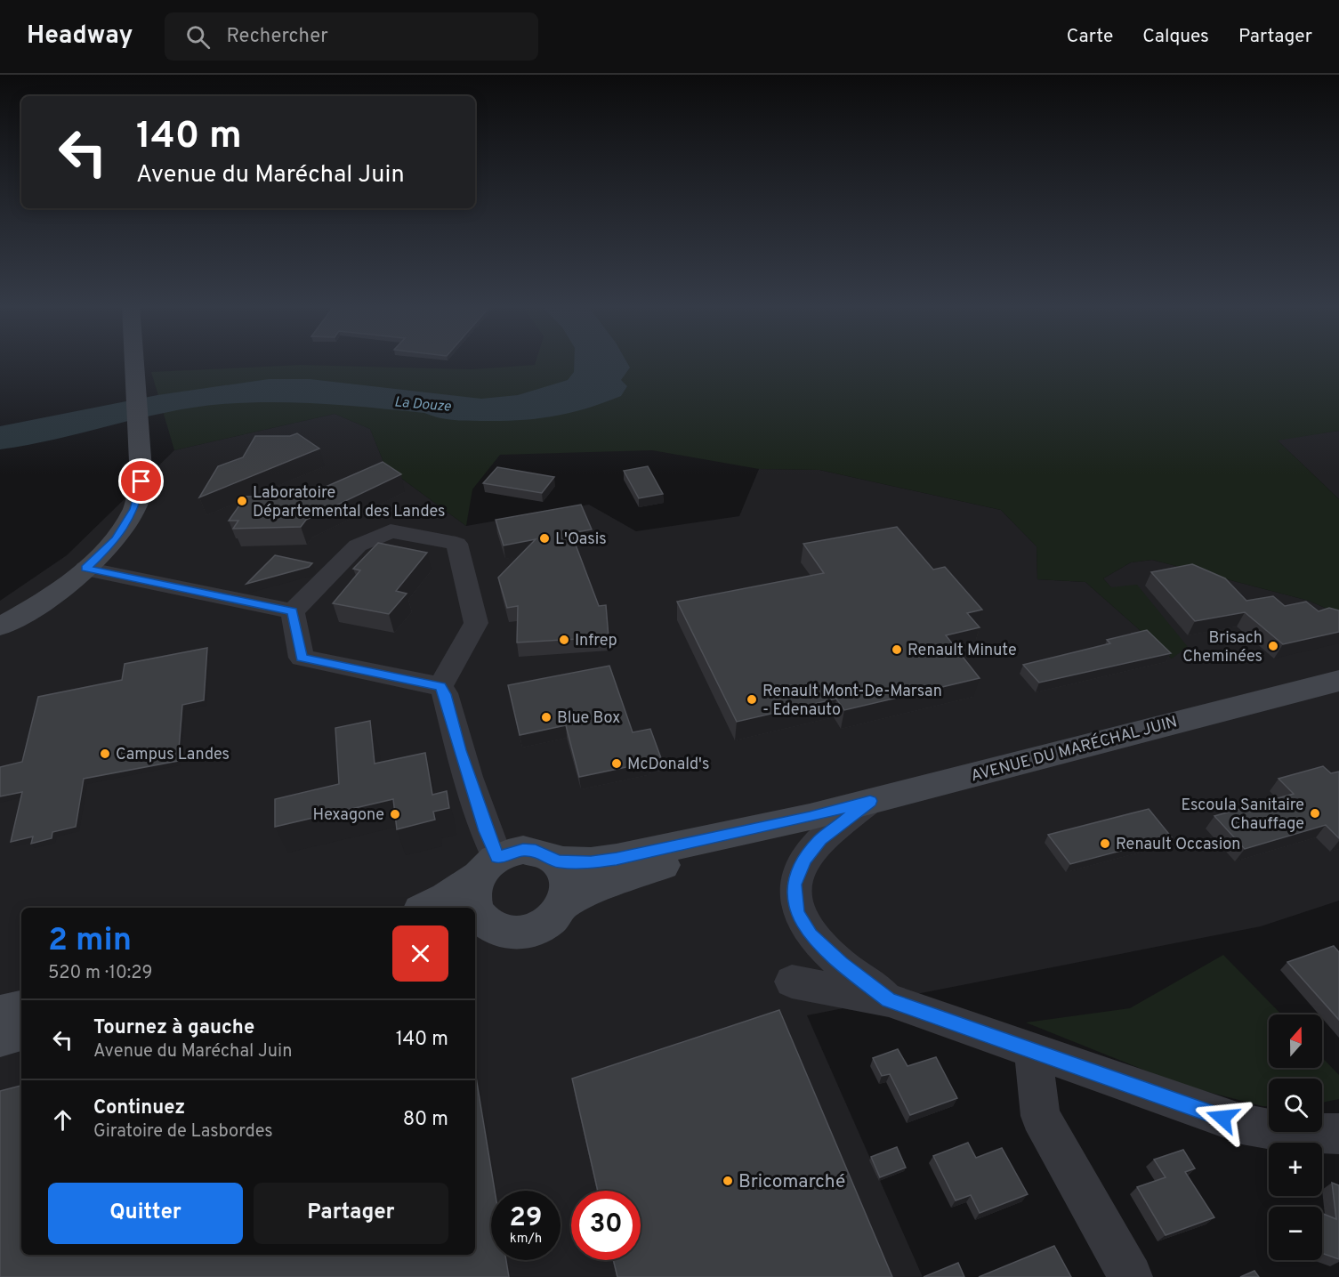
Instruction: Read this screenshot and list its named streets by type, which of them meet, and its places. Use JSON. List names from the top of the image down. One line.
{"streets":{"main road":["AVENUE DU MARÉCHAL JUIN"]},"water":["La Douze"],"places":["Laboratoire Départemental des Landes","L'Oasis","Infrep","Brisach Cheminées","Renault Minute","Renault Mont-De-Marsan - Edenauto","Blue Box","Campus Landes","McDonald's","Escoula Sanitaire Chauffage","Hexagone","Renault Occasion","Bricomarché"],"north":"top","page":{"header":"Headway","search":"Rechercher","nav":["Carte","Calques","Partager"],"turn":["140 m","Avenue du Maréchal Juin"],"heading":["2 min","520 m · 10:29"],"list":[{"name":"Tournez à gauche","note":"Avenue du Maréchal Juin","value":"140 m"},{"name":"Continuez","note":"Giratoire de Lasbordes","value":"80 m"}],"map_buttons":["+","−"],"buttons":["Quitter","Partager"],"speed":"29 km/h","limit":"30"}}
